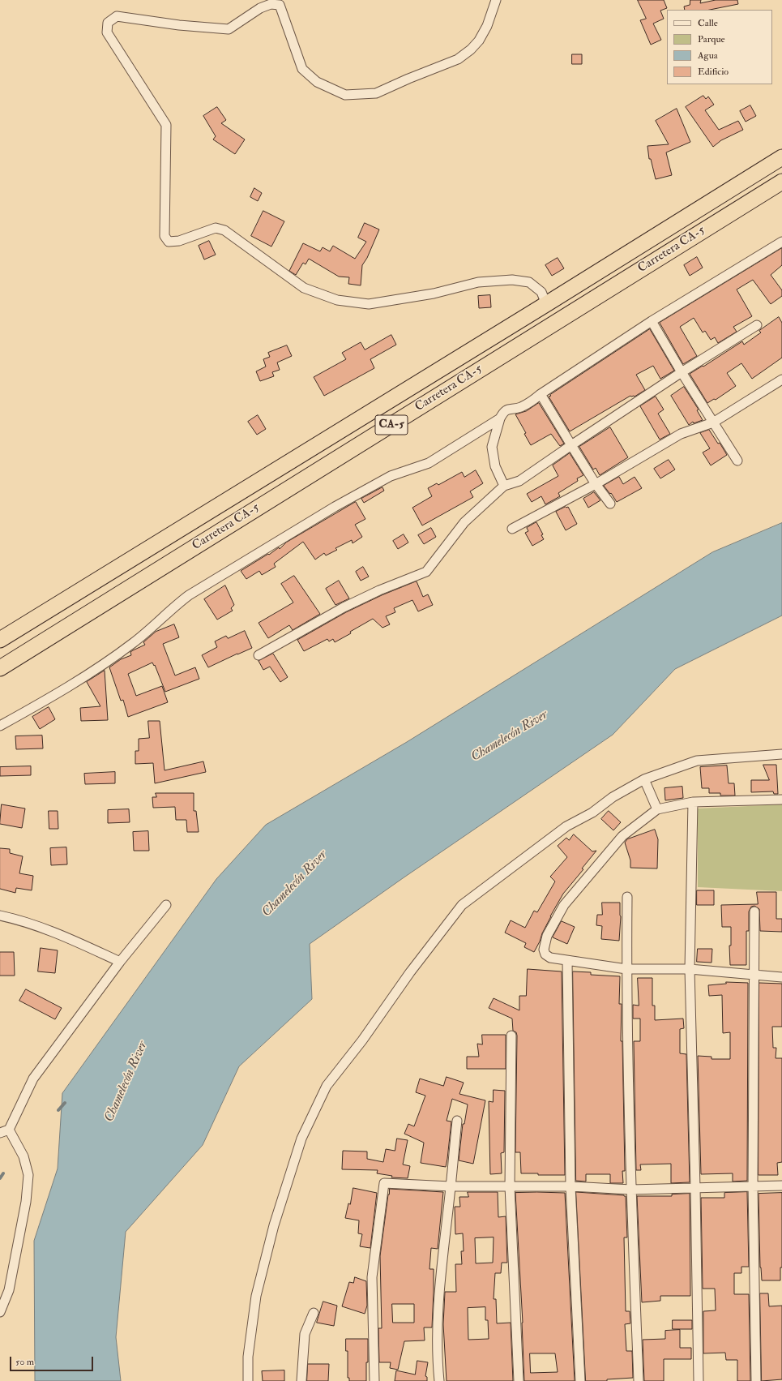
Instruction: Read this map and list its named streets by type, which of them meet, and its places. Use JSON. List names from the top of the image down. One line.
{"streets":{"highway":["Carretera CA-5","CA-5"]},"water":["Chamelecón River"],"legend":["Calle","Parque","Agua","Edificio"],"scale_bar":"50 m"}
